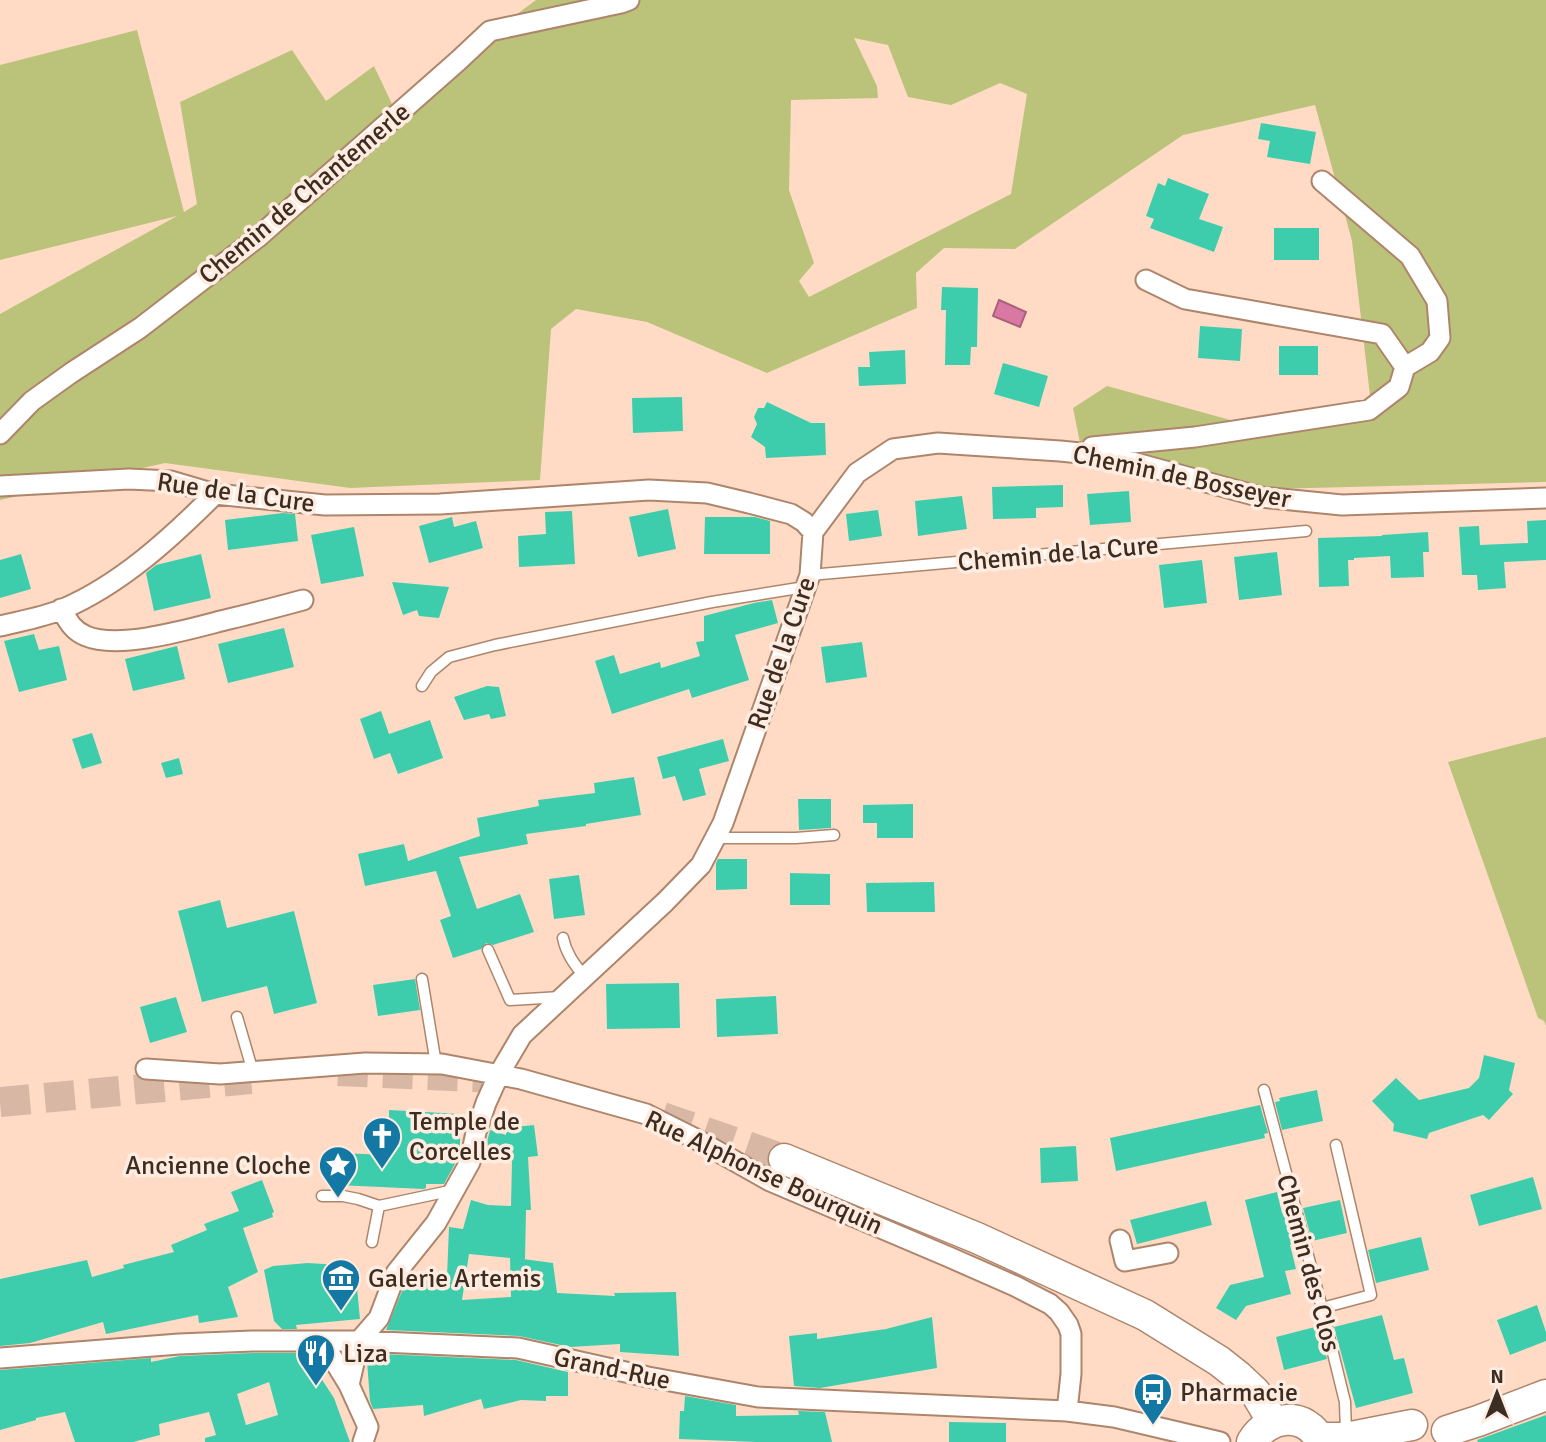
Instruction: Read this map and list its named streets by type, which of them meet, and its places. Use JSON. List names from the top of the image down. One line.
{"streets":{"street":["Chemin de Chantemerle","Chemin de Bosseyer","Rue de la Cure","Rue Alphonse Bourquin","Grand-Rue"],"lane":["Chemin de la Cure","Chemin des Clos"]},"crossings":[["Chemin de Bosseyer","Rue de la Cure"],["Rue de la Cure","Chemin de la Cure"],["Rue de la Cure","Rue Alphonse Bourquin"],["Rue de la Cure","Grand-Rue"],["Rue Alphonse Bourquin","Grand-Rue"]],"places":{"church":["Temple de Corcelles"],"place":["Ancienne Cloche"],"museum":["Galerie Artemis"],"restaurant":["Liza"],"bus stop":["Pharmacie"]},"north":"top"}
